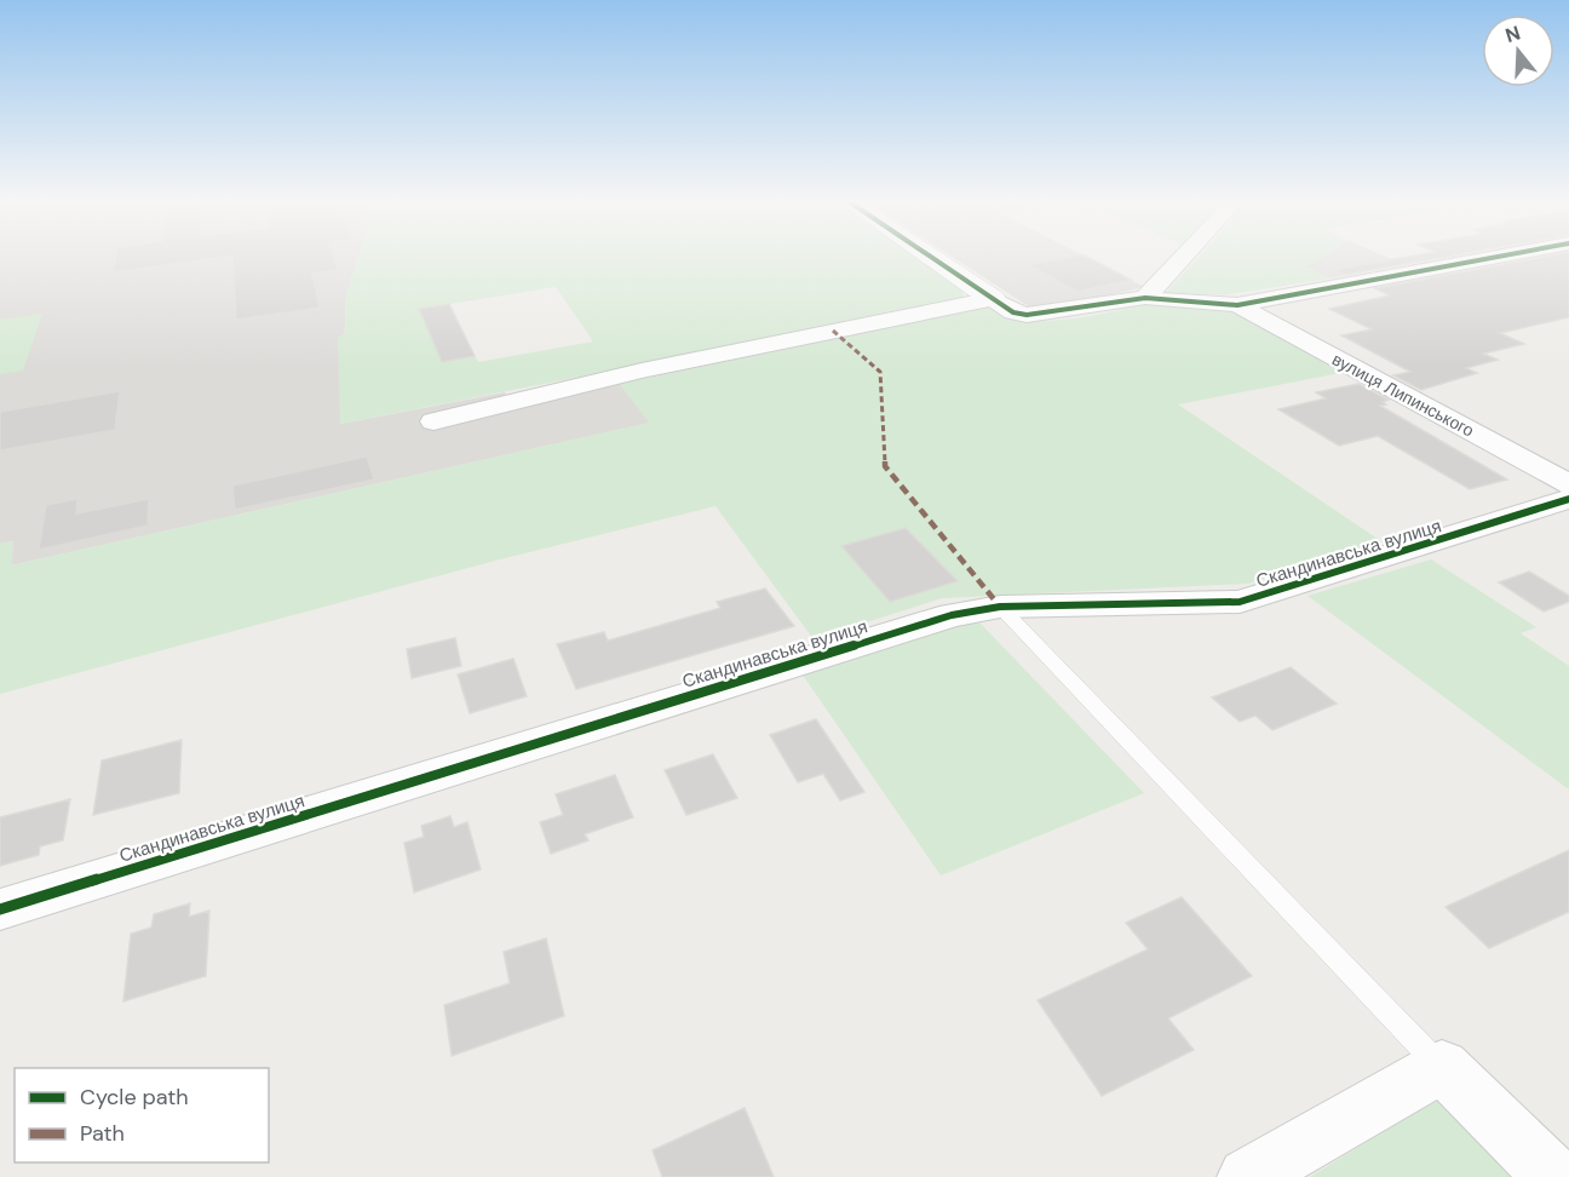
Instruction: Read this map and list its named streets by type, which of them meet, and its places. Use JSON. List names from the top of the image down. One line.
{"streets":{"street":["вулиця Липинського","Скандинавська вулиця"]},"legend":["Cycle path","Path"],"north":"top"}
